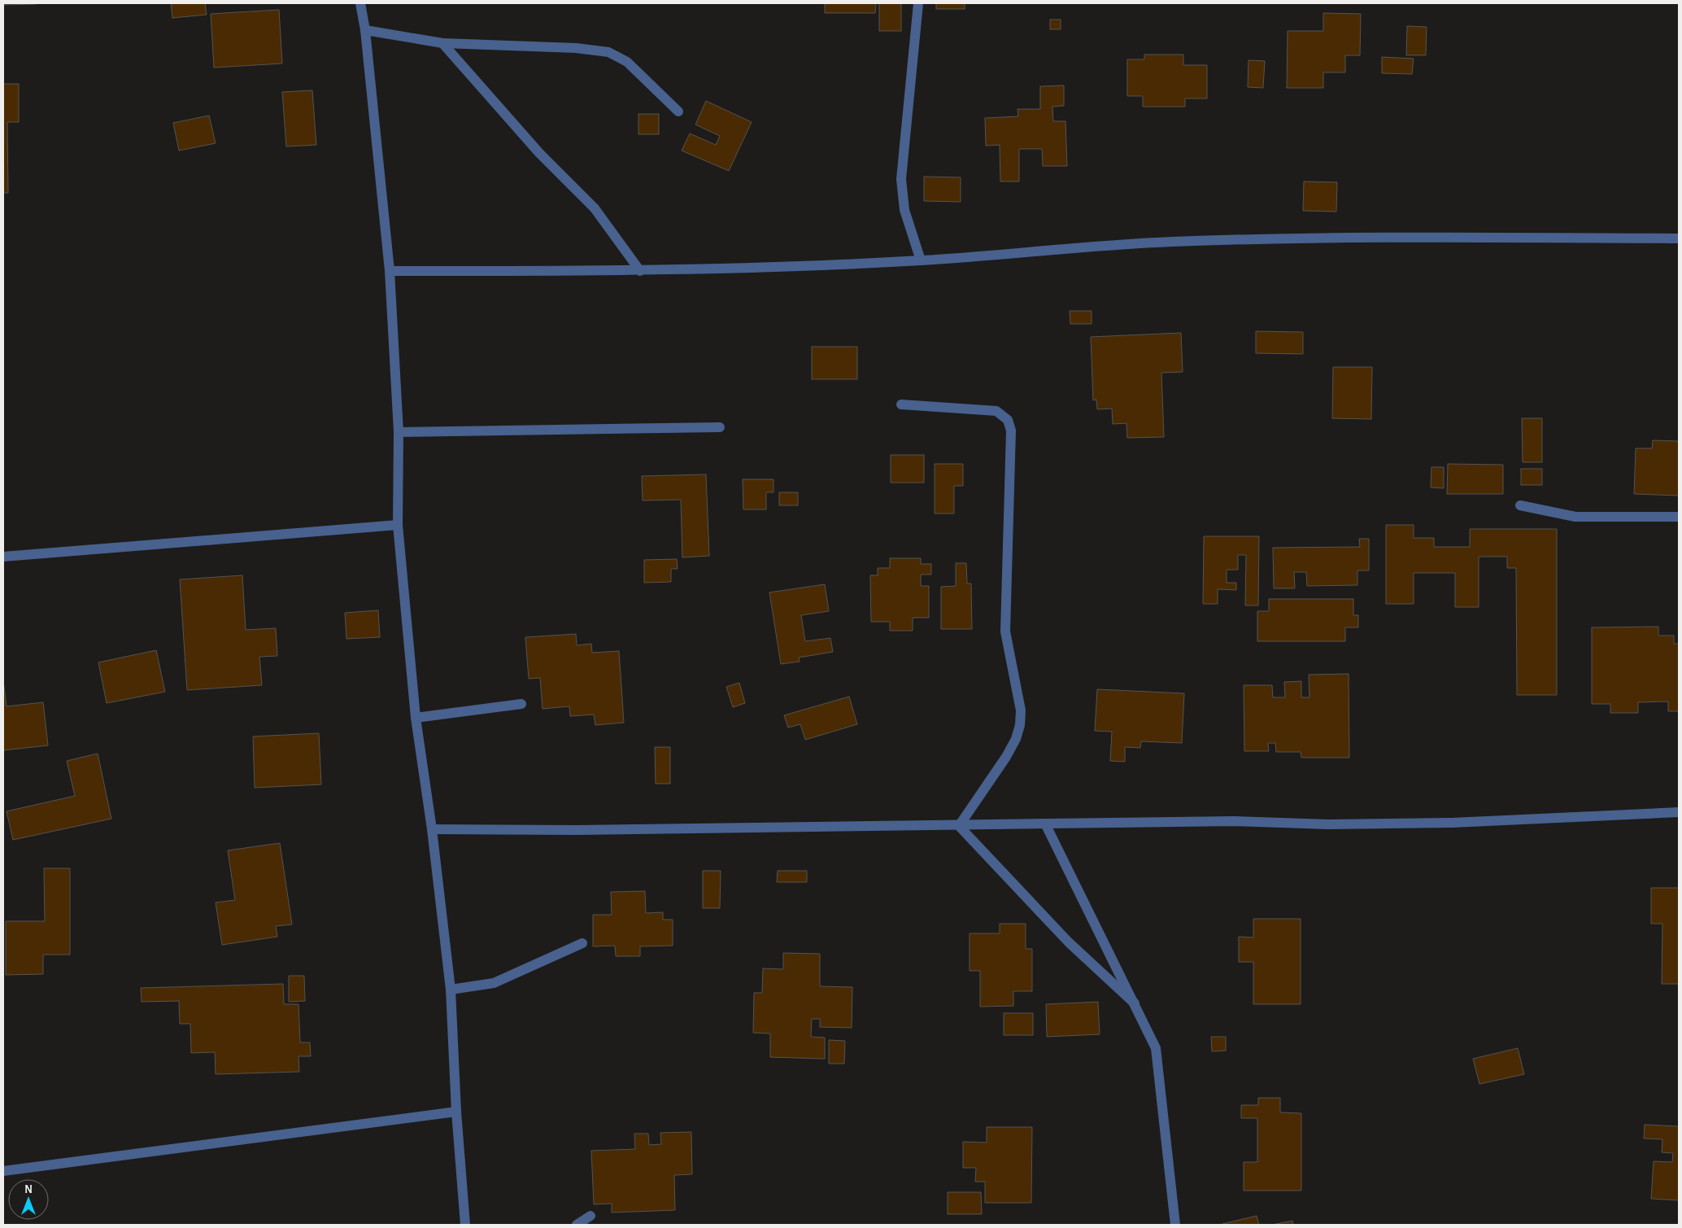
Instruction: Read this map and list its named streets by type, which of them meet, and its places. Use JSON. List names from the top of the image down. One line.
{"north":"top"}
